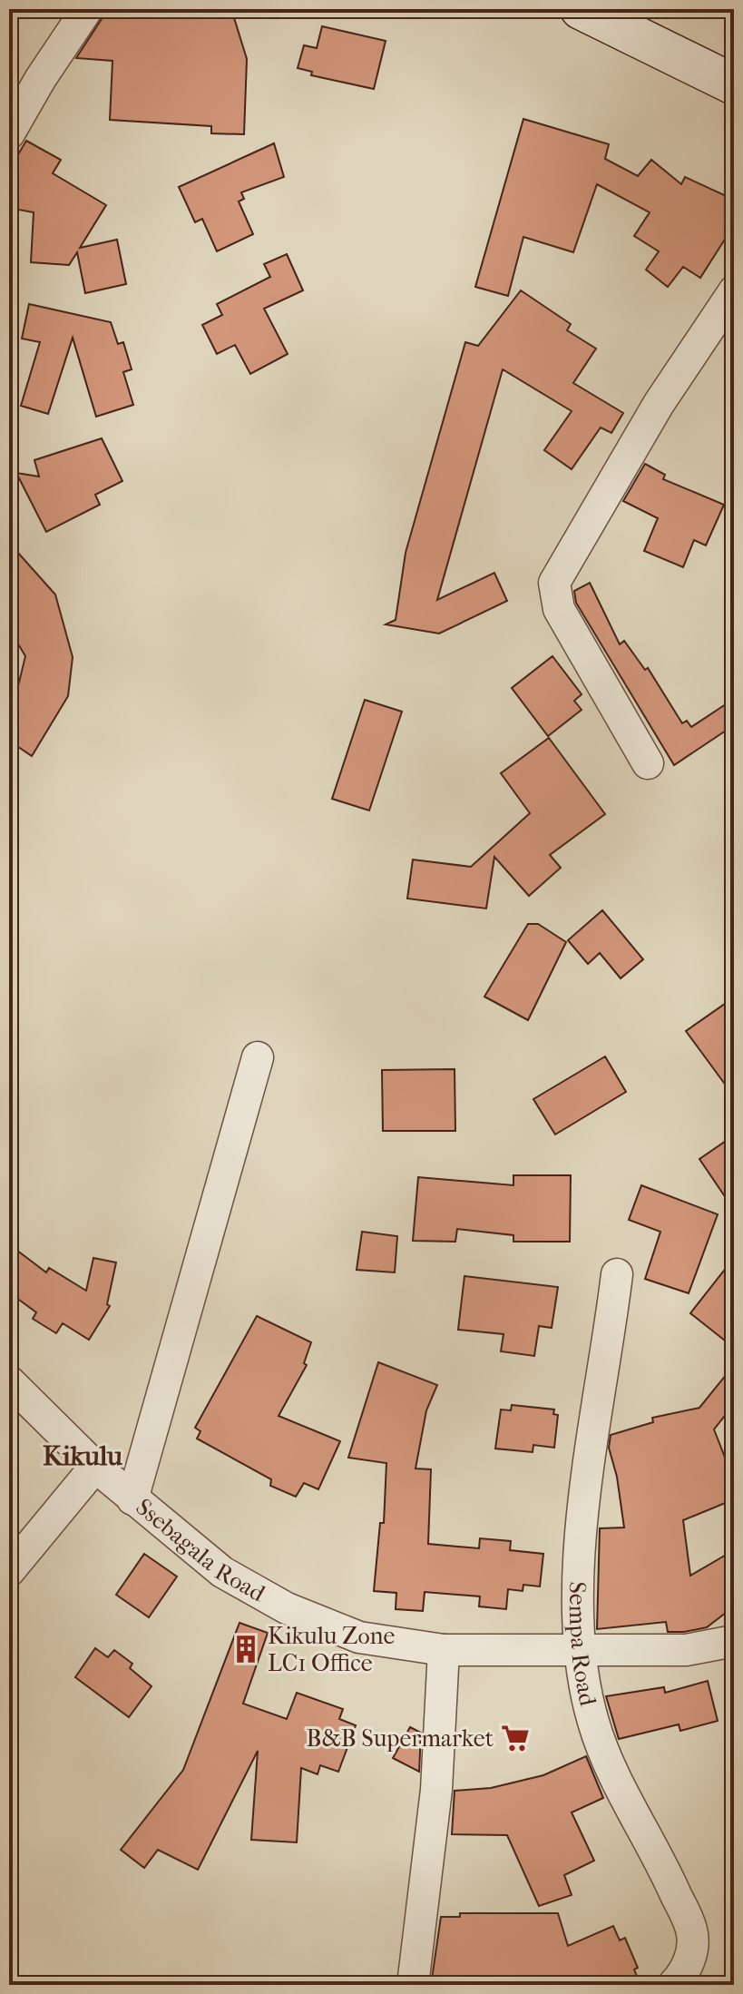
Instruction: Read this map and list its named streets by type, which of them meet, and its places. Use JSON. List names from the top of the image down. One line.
{"streets":{"street":["Ssebagala Road","Sempa Road"]},"crossings":[["Ssebagala Road","Sempa Road"]],"districts":["Kikulu"],"places":{"building":["Kikulu Zone LC1 Office"],"supermarket":["B&B Supermarket"]}}
